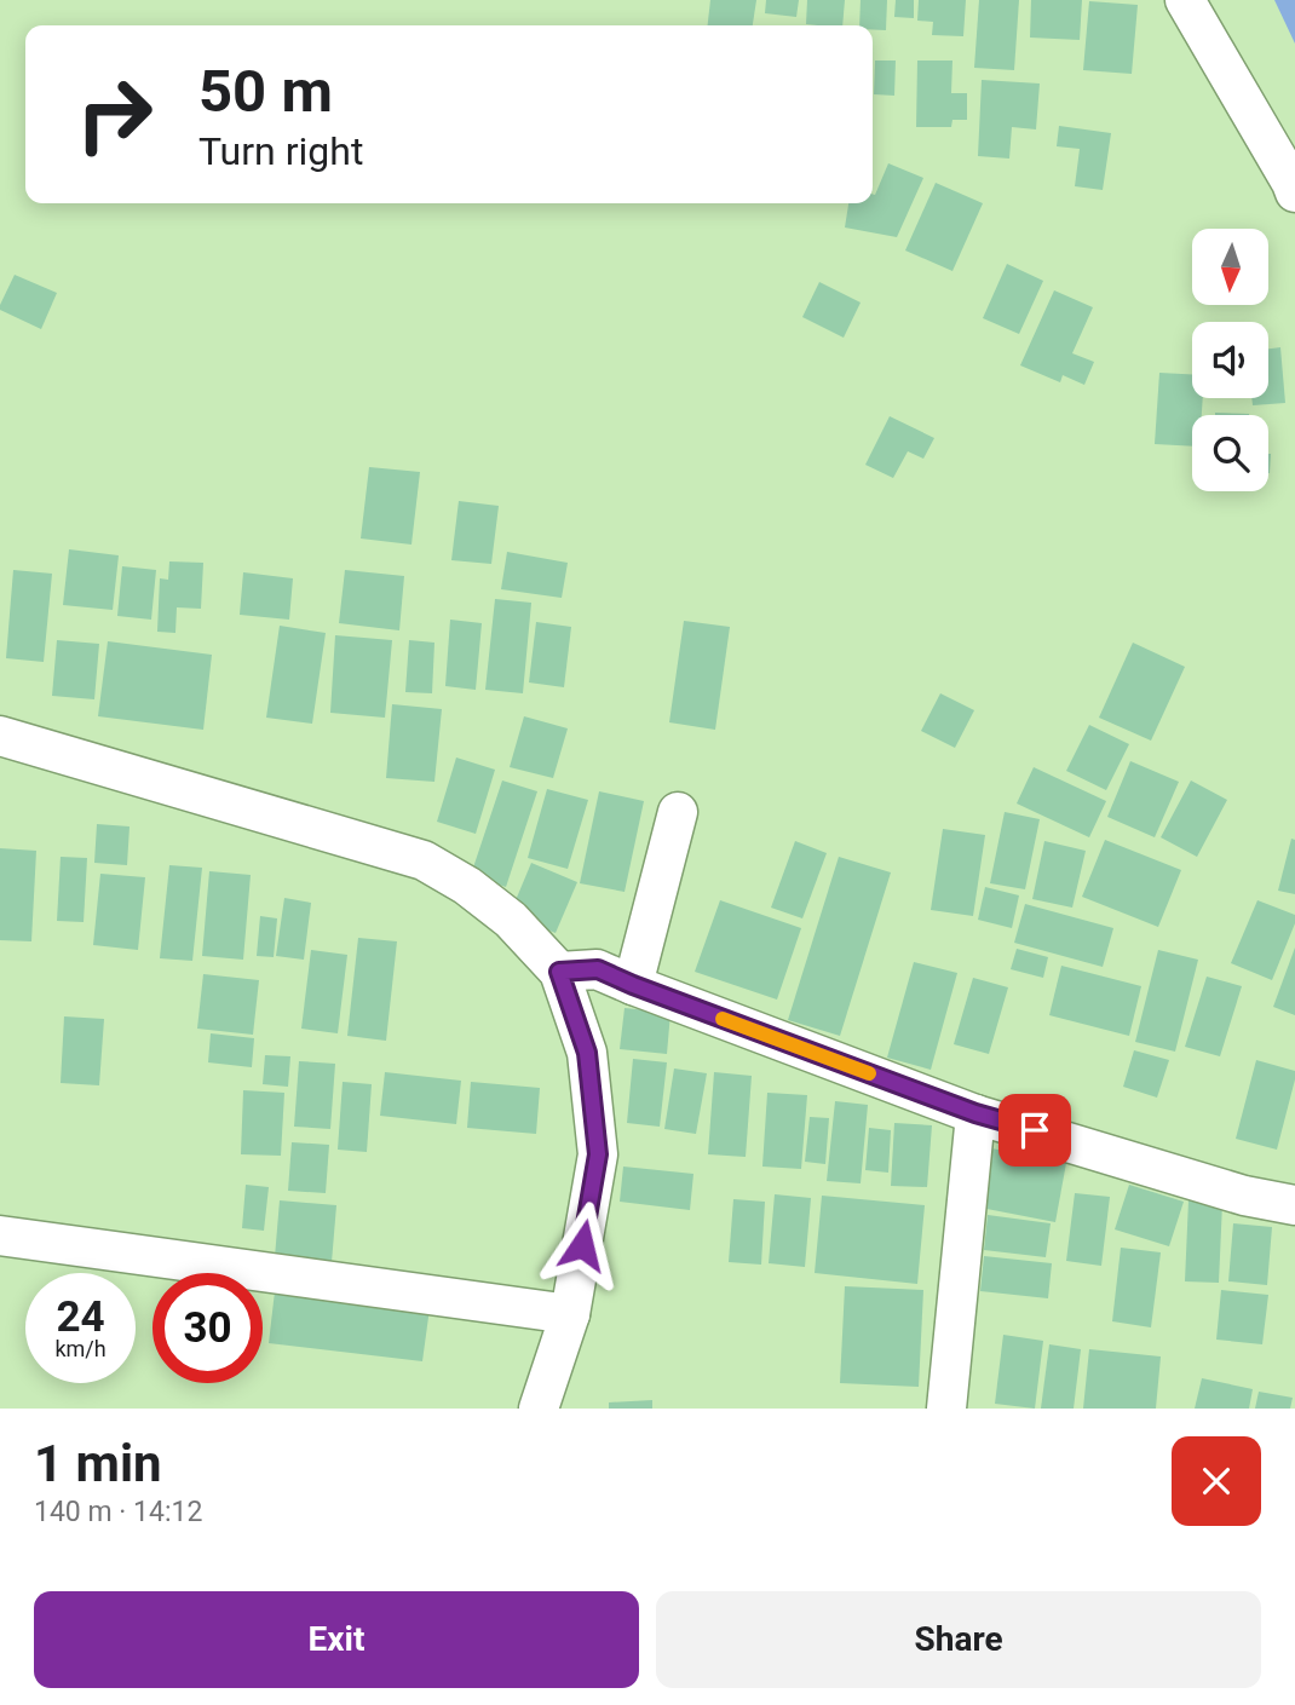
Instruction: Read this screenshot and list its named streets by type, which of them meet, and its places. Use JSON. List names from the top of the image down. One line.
{"north":"bottom","page":{"turn":["50 m","Turn right"],"speed":"24 km/h","limit":"30","heading":["1 min","140 m · 14:12"],"buttons":["Exit","Share"]}}
